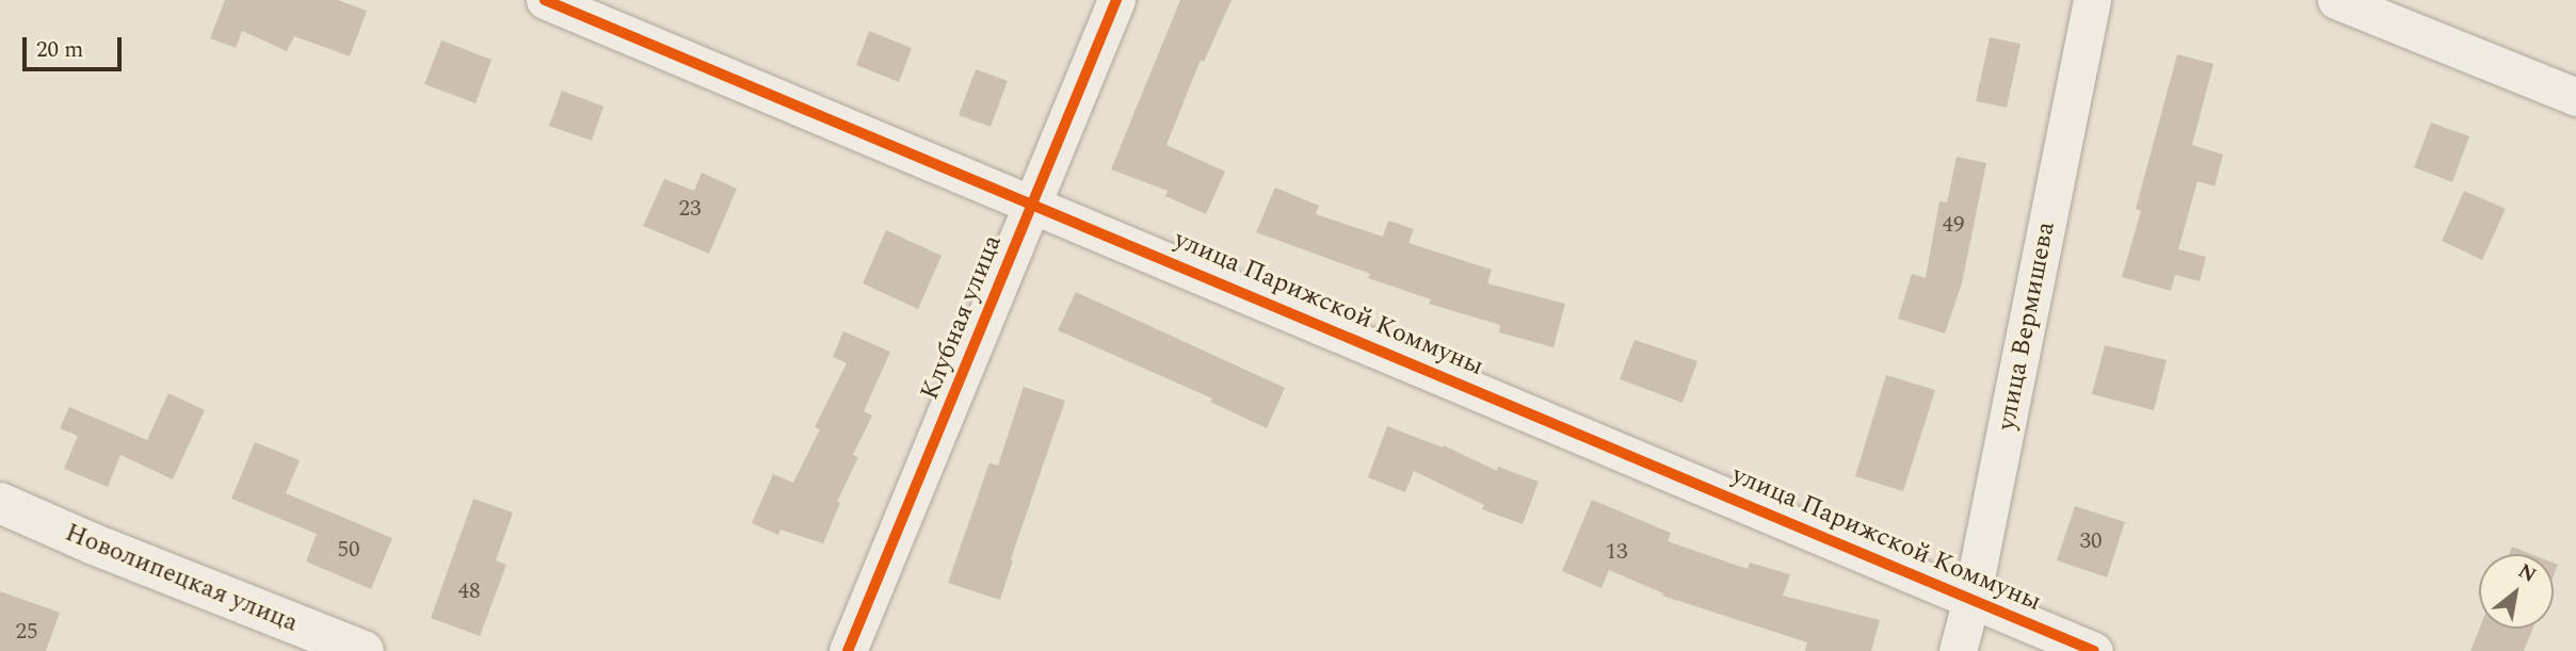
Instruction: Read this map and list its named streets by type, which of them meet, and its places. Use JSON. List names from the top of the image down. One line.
{"streets":{"street":["улица Парижской Коммуны","Клубная улица","улица Вермишева","Новолипецкая улица"]},"crossings":[["улица Парижской Коммуны","Клубная улица"],["улица Парижской Коммуны","улица Вермишева"]],"house_numbers":["23","49","30","50","13","48","25"],"scale_bar":"20 m","north":"top right"}
